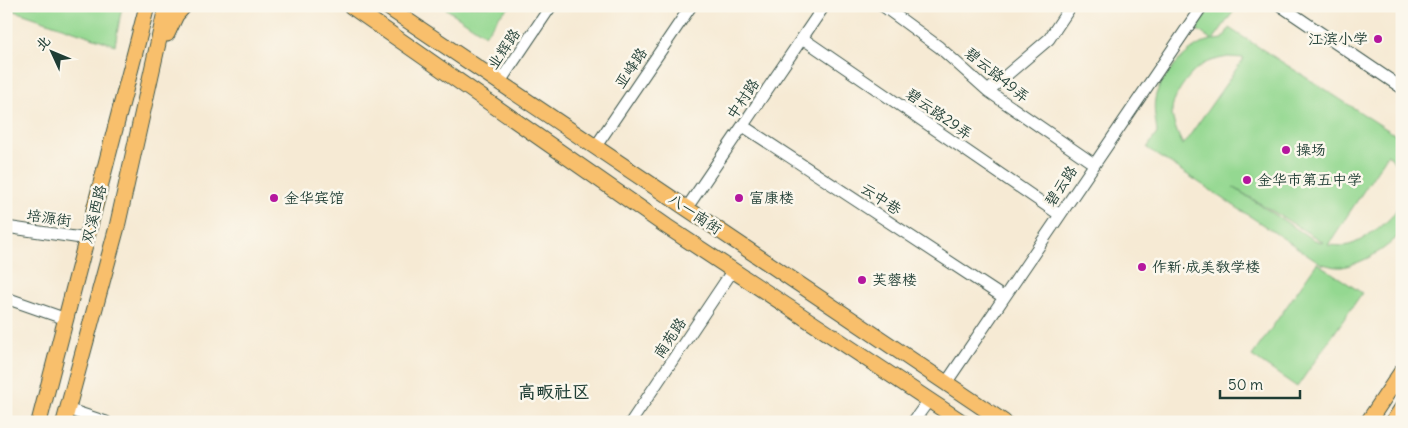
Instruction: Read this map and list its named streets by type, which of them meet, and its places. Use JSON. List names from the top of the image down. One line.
{"streets":{"main road":["双溪西路","八一南街"],"street":["业辉路","亚峰路","碧云路49弄","中村路","碧云路29弄","碧云路","云中巷","培源街","南苑路"]},"crossings":[["业辉路","八一南街"],["亚峰路","八一南街"],["碧云路49弄","碧云路"],["中村路","碧云路29弄"],["中村路","云中巷"],["中村路","八一南街"],["碧云路29弄","碧云路"],["碧云路","云中巷"],["碧云路","八一南街"],["双溪西路","培源街"],["八一南街","南苑路"]],"districts":["高畈社区"],"places":["江滨小学","操场","金华市第五中学","金华宾馆","富康楼","作新·成美教学楼","芙蓉楼"],"scale_bar":"50 m","north":"top left"}
